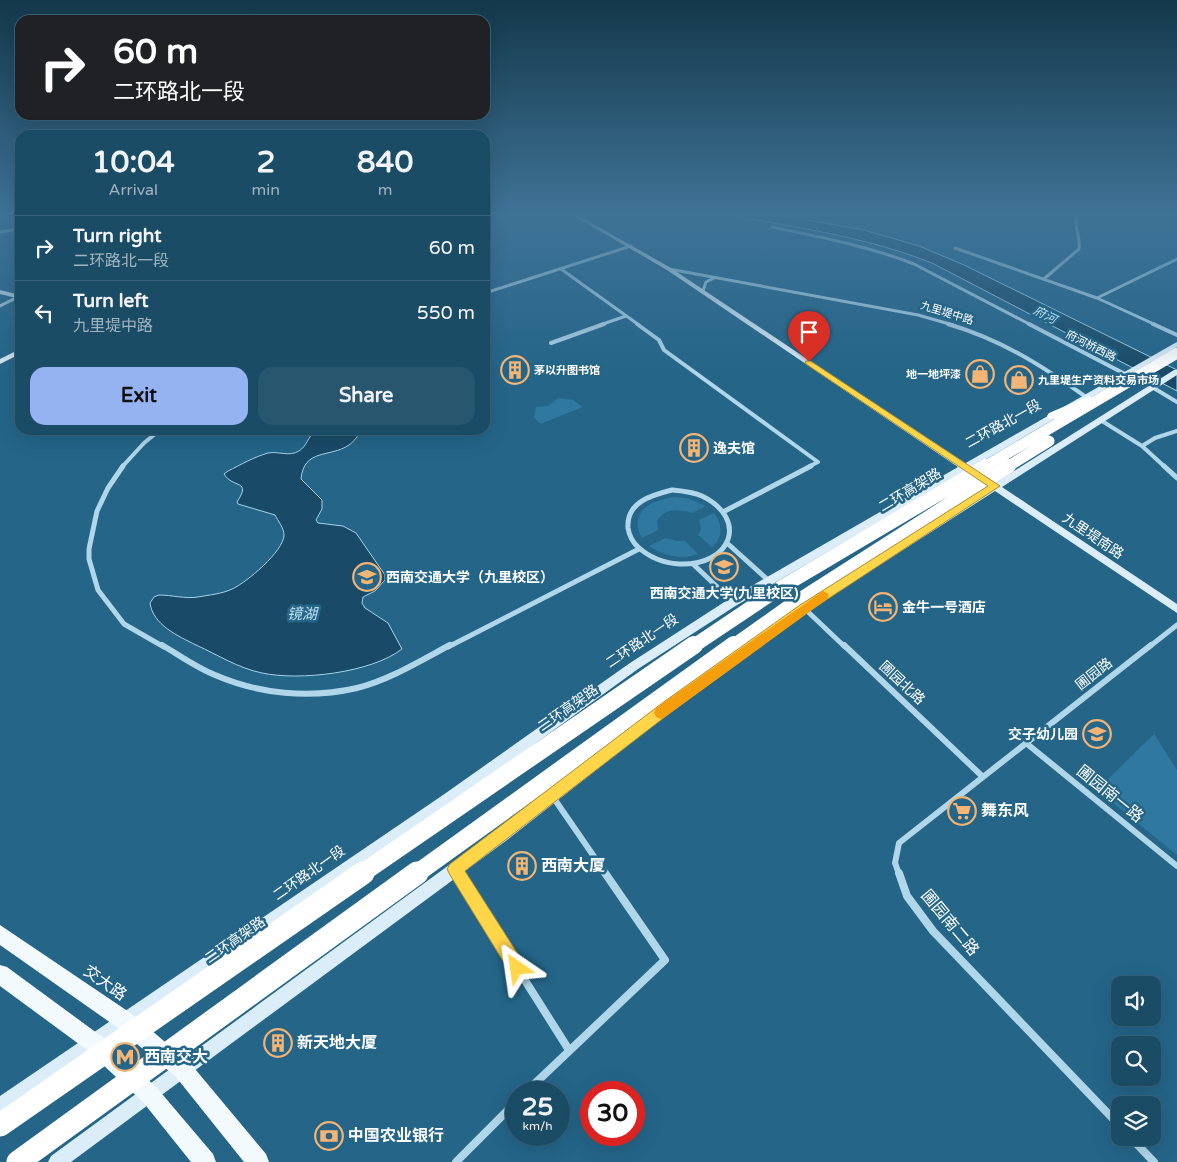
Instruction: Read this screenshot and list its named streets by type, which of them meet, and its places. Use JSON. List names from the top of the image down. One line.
{"streets":{"highway":["二环高架路"],"main road":["九里堤中路","二环路北一段","九里堤南路","交大路"],"street":["府河桥西路","圃园路","圃园北路","圃园南一路","圃园南二路"]},"crossings":[["九里堤中路","二环路北一段"],["九里堤中路","九里堤南路"],["府河桥西路","二环路北一段"],["二环路北一段","交大路"],["圃园路","圃园南一路"],["圃园路","圃园南二路"],["圃园北路","圃园南二路"],["圃园南一路","圃园南二路"]],"water":["府河","镜湖"],"places":{"building":["茅以升图书馆","逸夫馆","西南大厦","新天地大厦"],"shop":["地一地坪漆","九里堤生产资料交易市场"],"school or university":["西南交通大学(九里校区)","西南交通大学（九里校区）","交子幼儿园"],"hotel":["金牛一号酒店"],"supermarket":["舞东风"],"metro station":["西南交大"],"bank":["中国农业银行"]},"page":{"turn":["60 m","二环路北一段"],"eta":["10:04","Arrival","2","min","840","m"],"list":[{"name":"Turn right","note":"二环路北一段","value":"60 m"},{"name":"Turn left","note":"九里堤中路","value":"550 m"}],"buttons":["Exit","Share"],"speed":"25 km/h","limit":"30"}}
